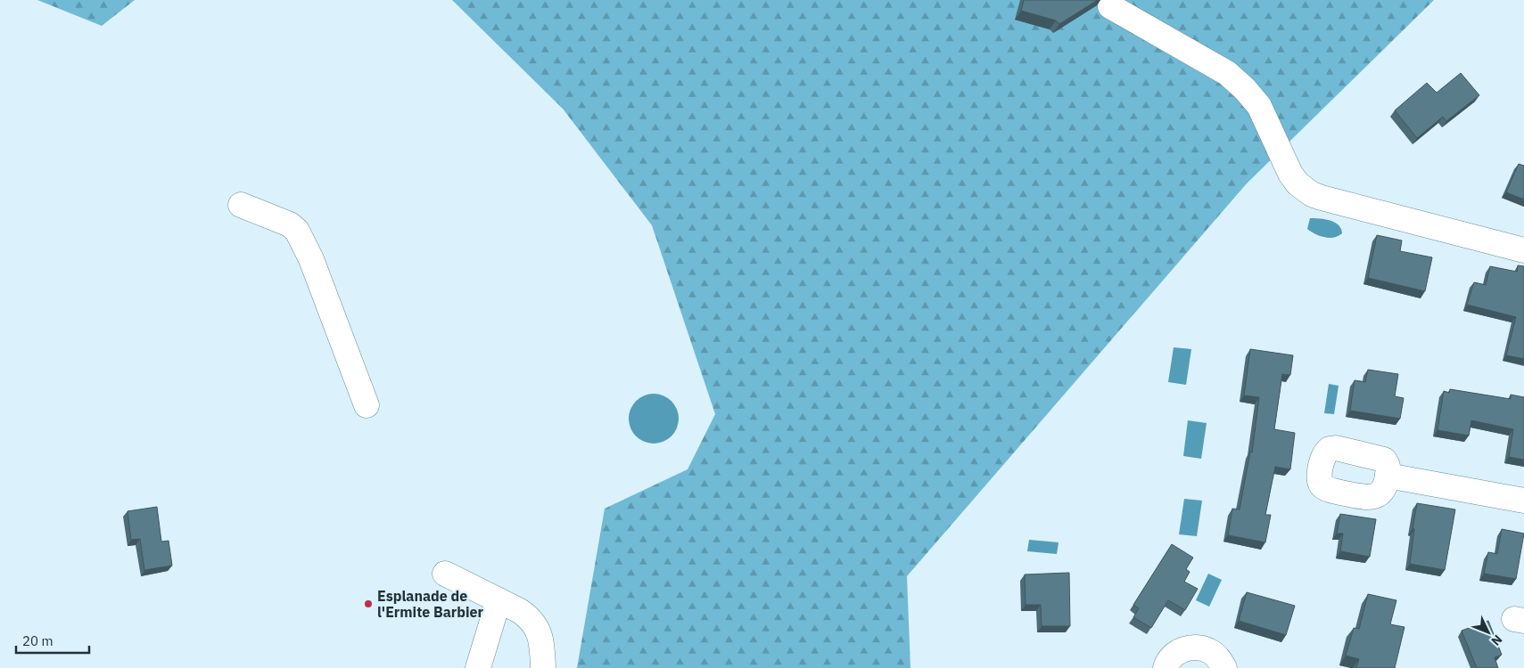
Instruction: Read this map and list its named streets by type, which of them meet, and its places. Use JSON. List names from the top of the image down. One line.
{"places":["Esplanade de l'Ermite Barbier"],"scale_bar":"20 m","north":"bottom right"}
